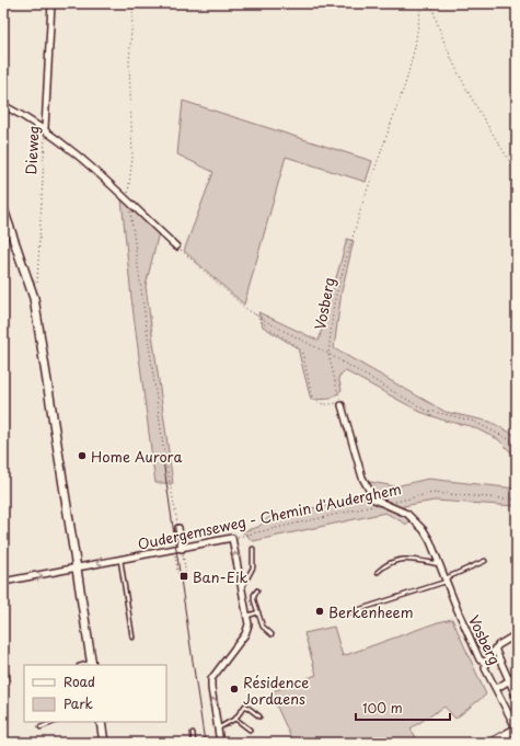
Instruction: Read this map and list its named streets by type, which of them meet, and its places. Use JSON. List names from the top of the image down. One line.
{"streets":{"street":["Dieweg","Vosberg","Oudergemseweg - Chemin d'Auderghem"]},"crossings":[["Vosberg","Oudergemseweg - Chemin d'Auderghem"]],"places":{"other":["Home Aurora","Berkenheem","Résidence Jordaens"],"transit":["Ban-Eik"]},"legend":["Road","Park"],"scale_bar":"100 m"}
